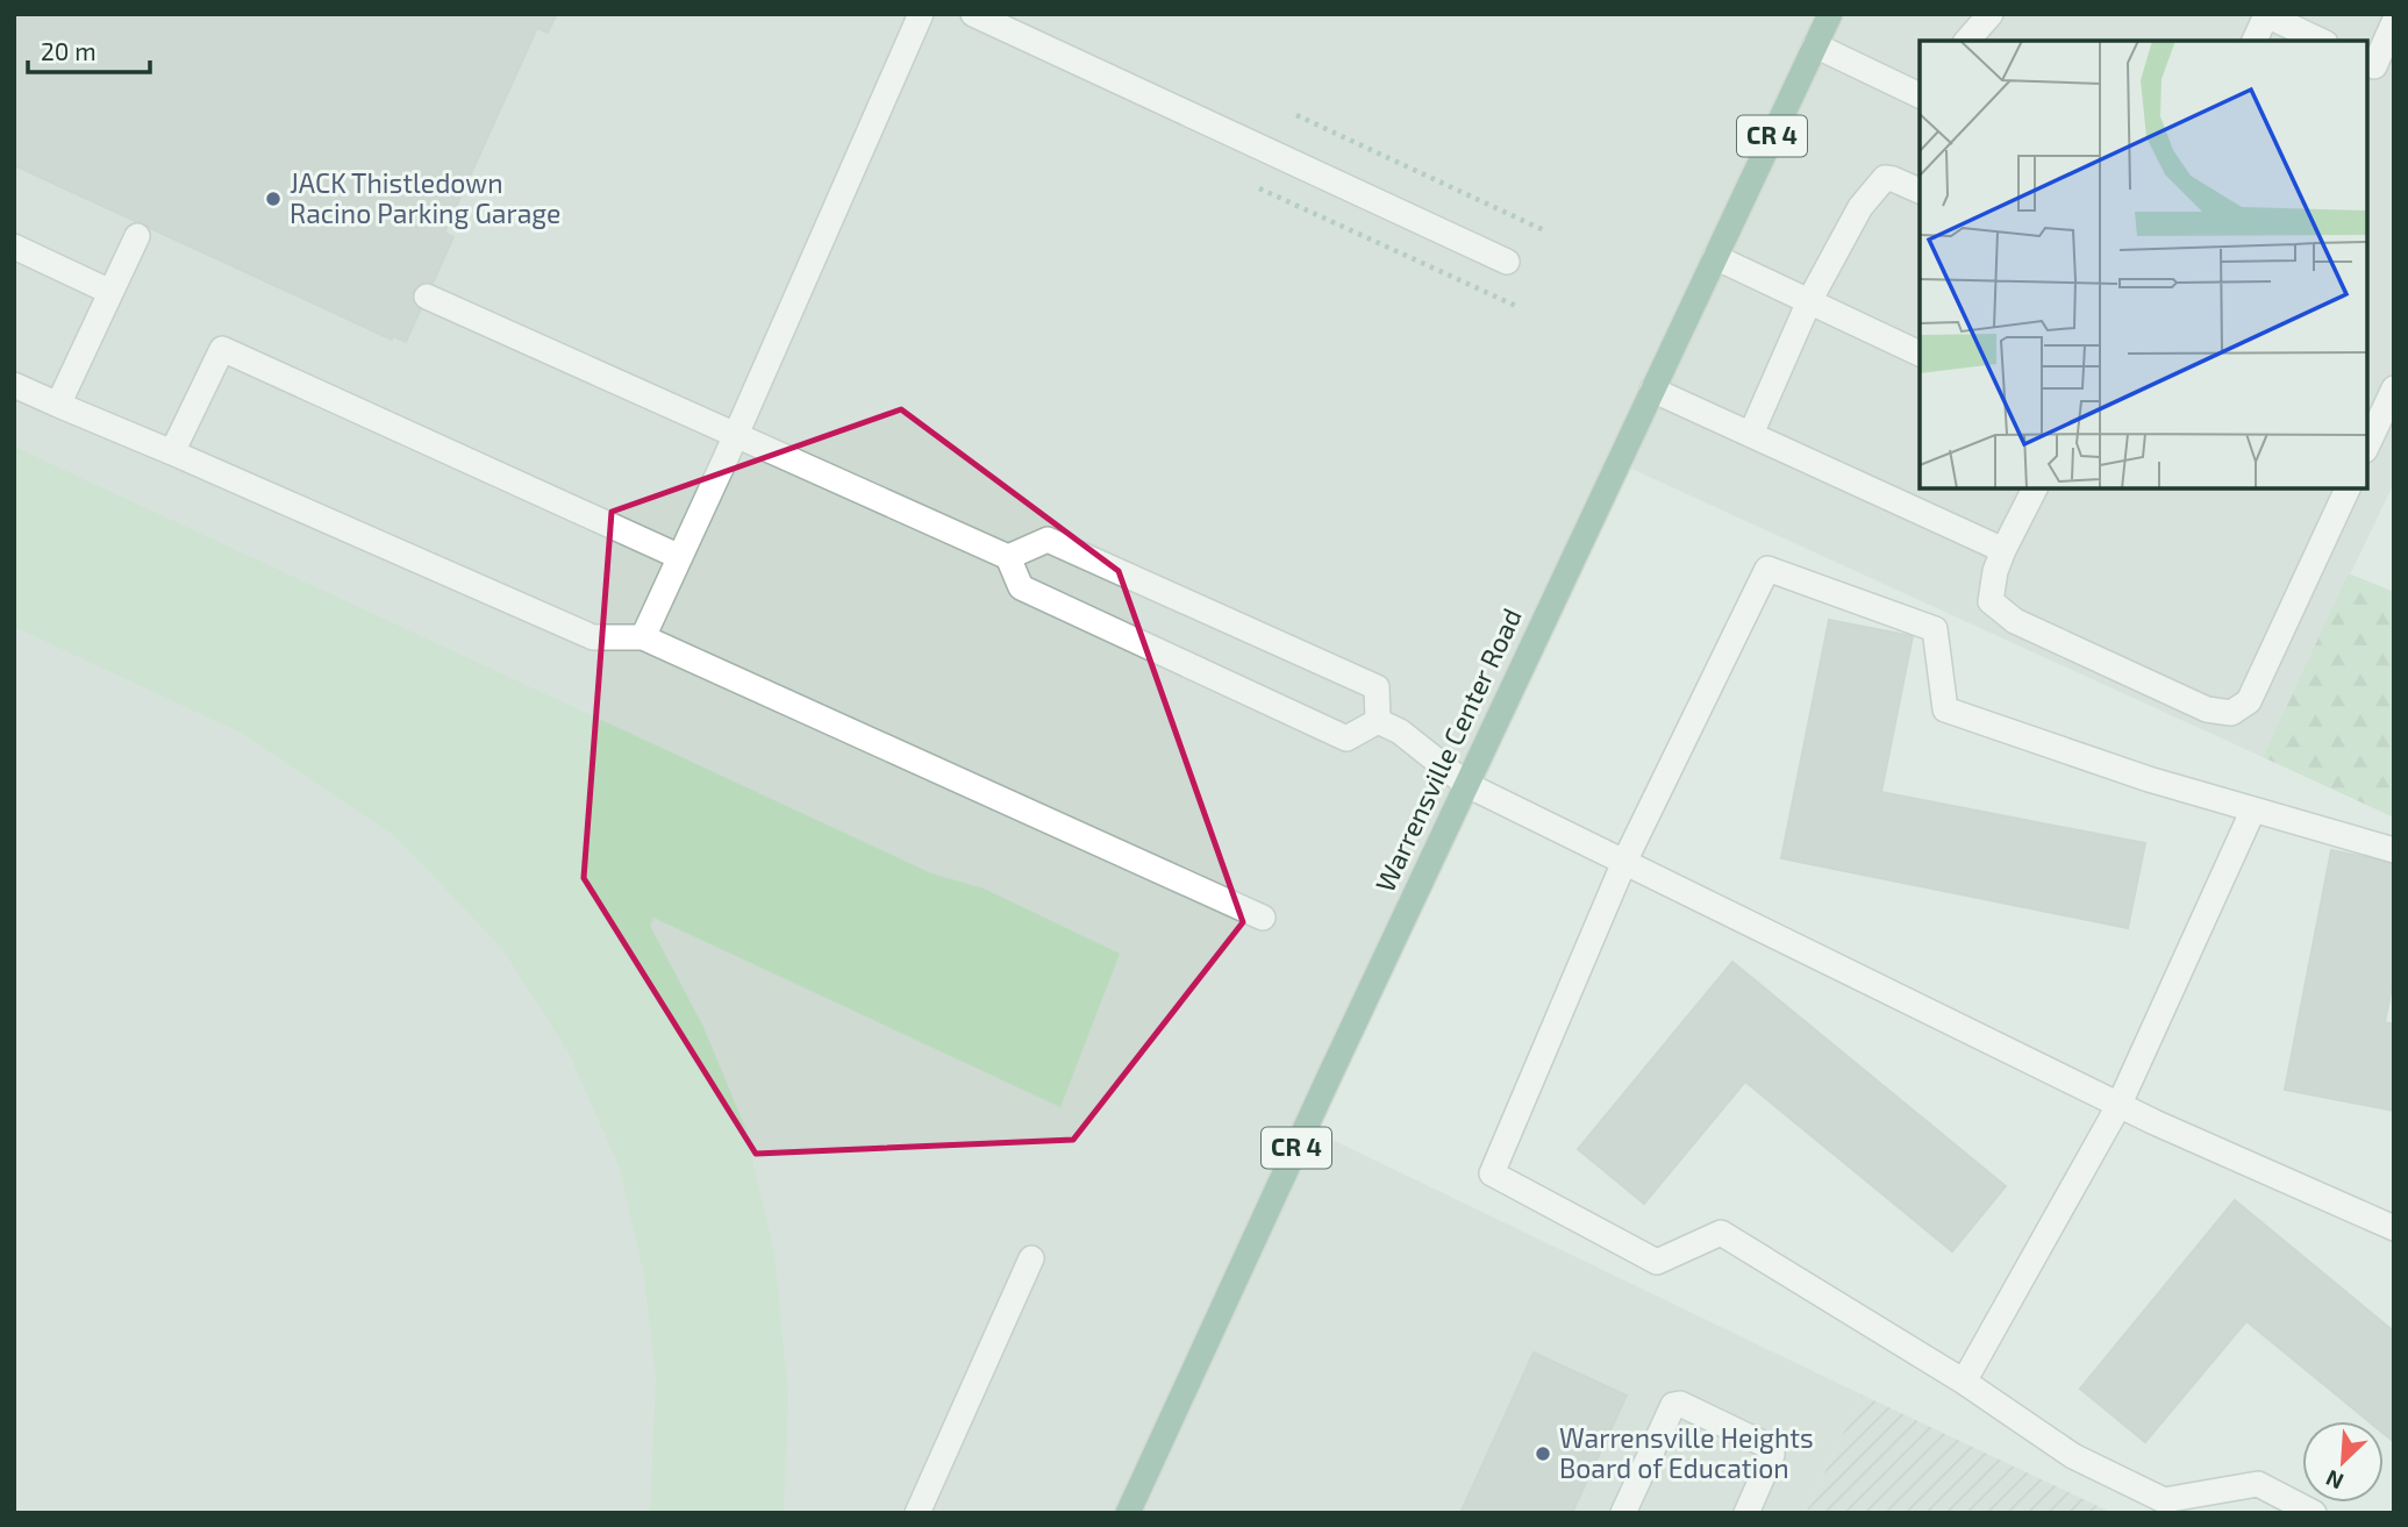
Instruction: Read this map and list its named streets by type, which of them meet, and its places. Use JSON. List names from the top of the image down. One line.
{"streets":{"main road":["CR 4","Warrensville Center Road"]},"places":["JACK Thistledown Racino Parking Garage","Warrensville Heights Board of Education"],"scale_bar":"20 m","north":"bottom left"}
